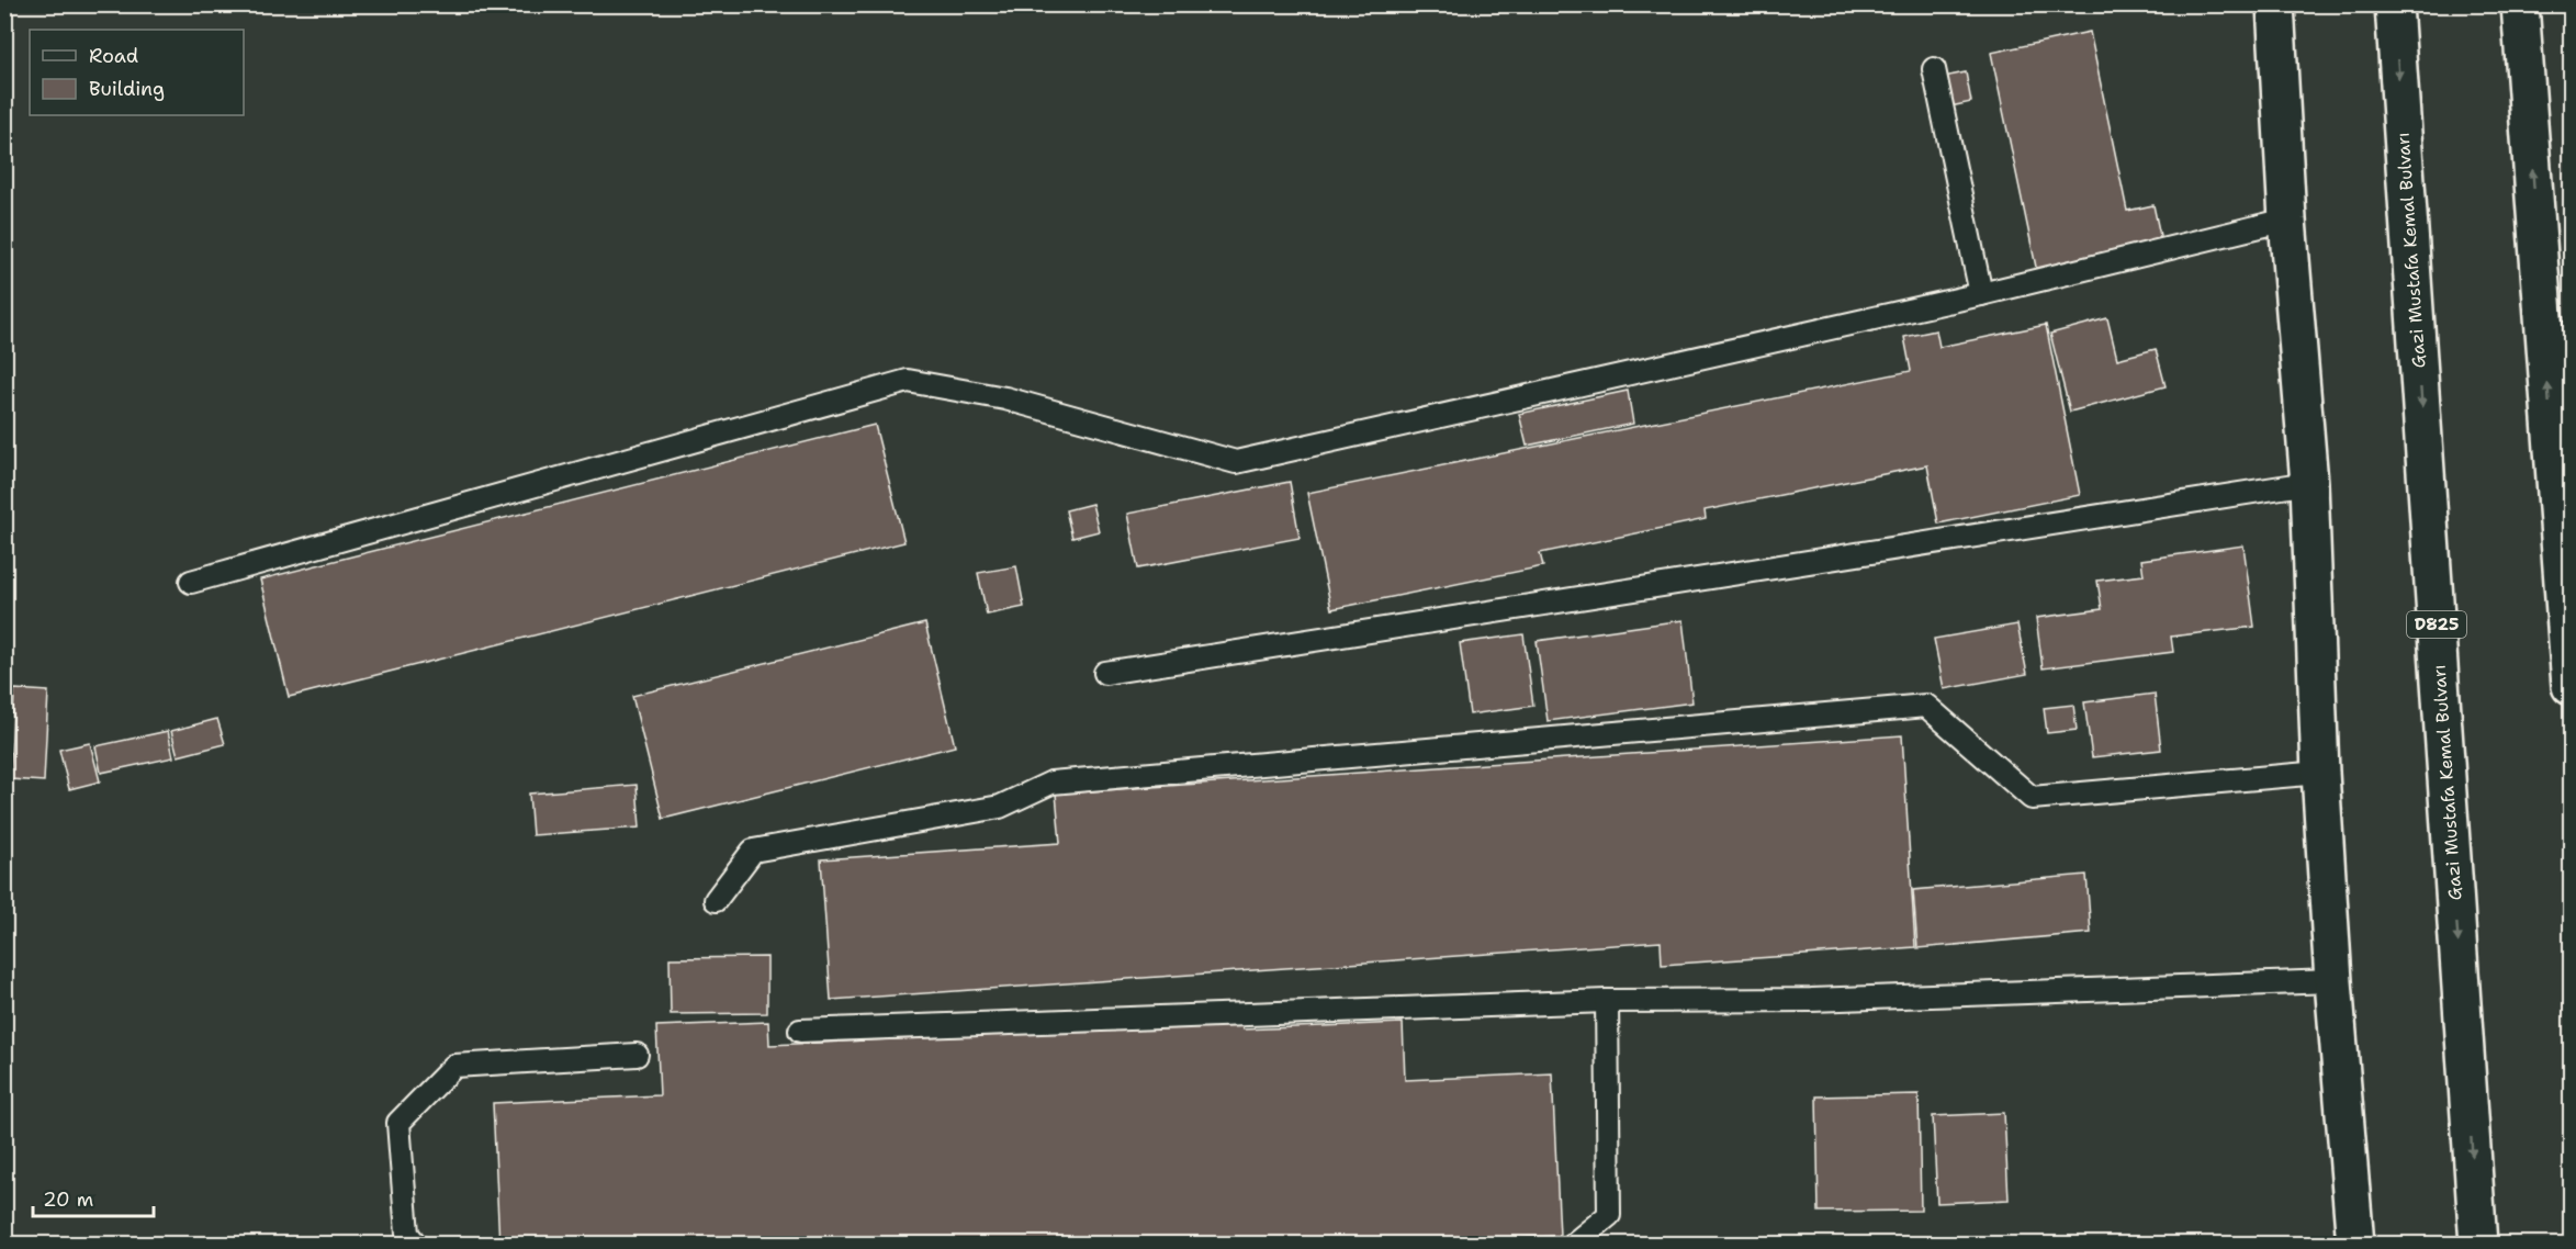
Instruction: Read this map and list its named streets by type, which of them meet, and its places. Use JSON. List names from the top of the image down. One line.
{"streets":{"main road":["Gazi Mustafa Kemal Bulvarı","D825"]},"legend":["Road","Building"],"scale_bar":"20 m"}
